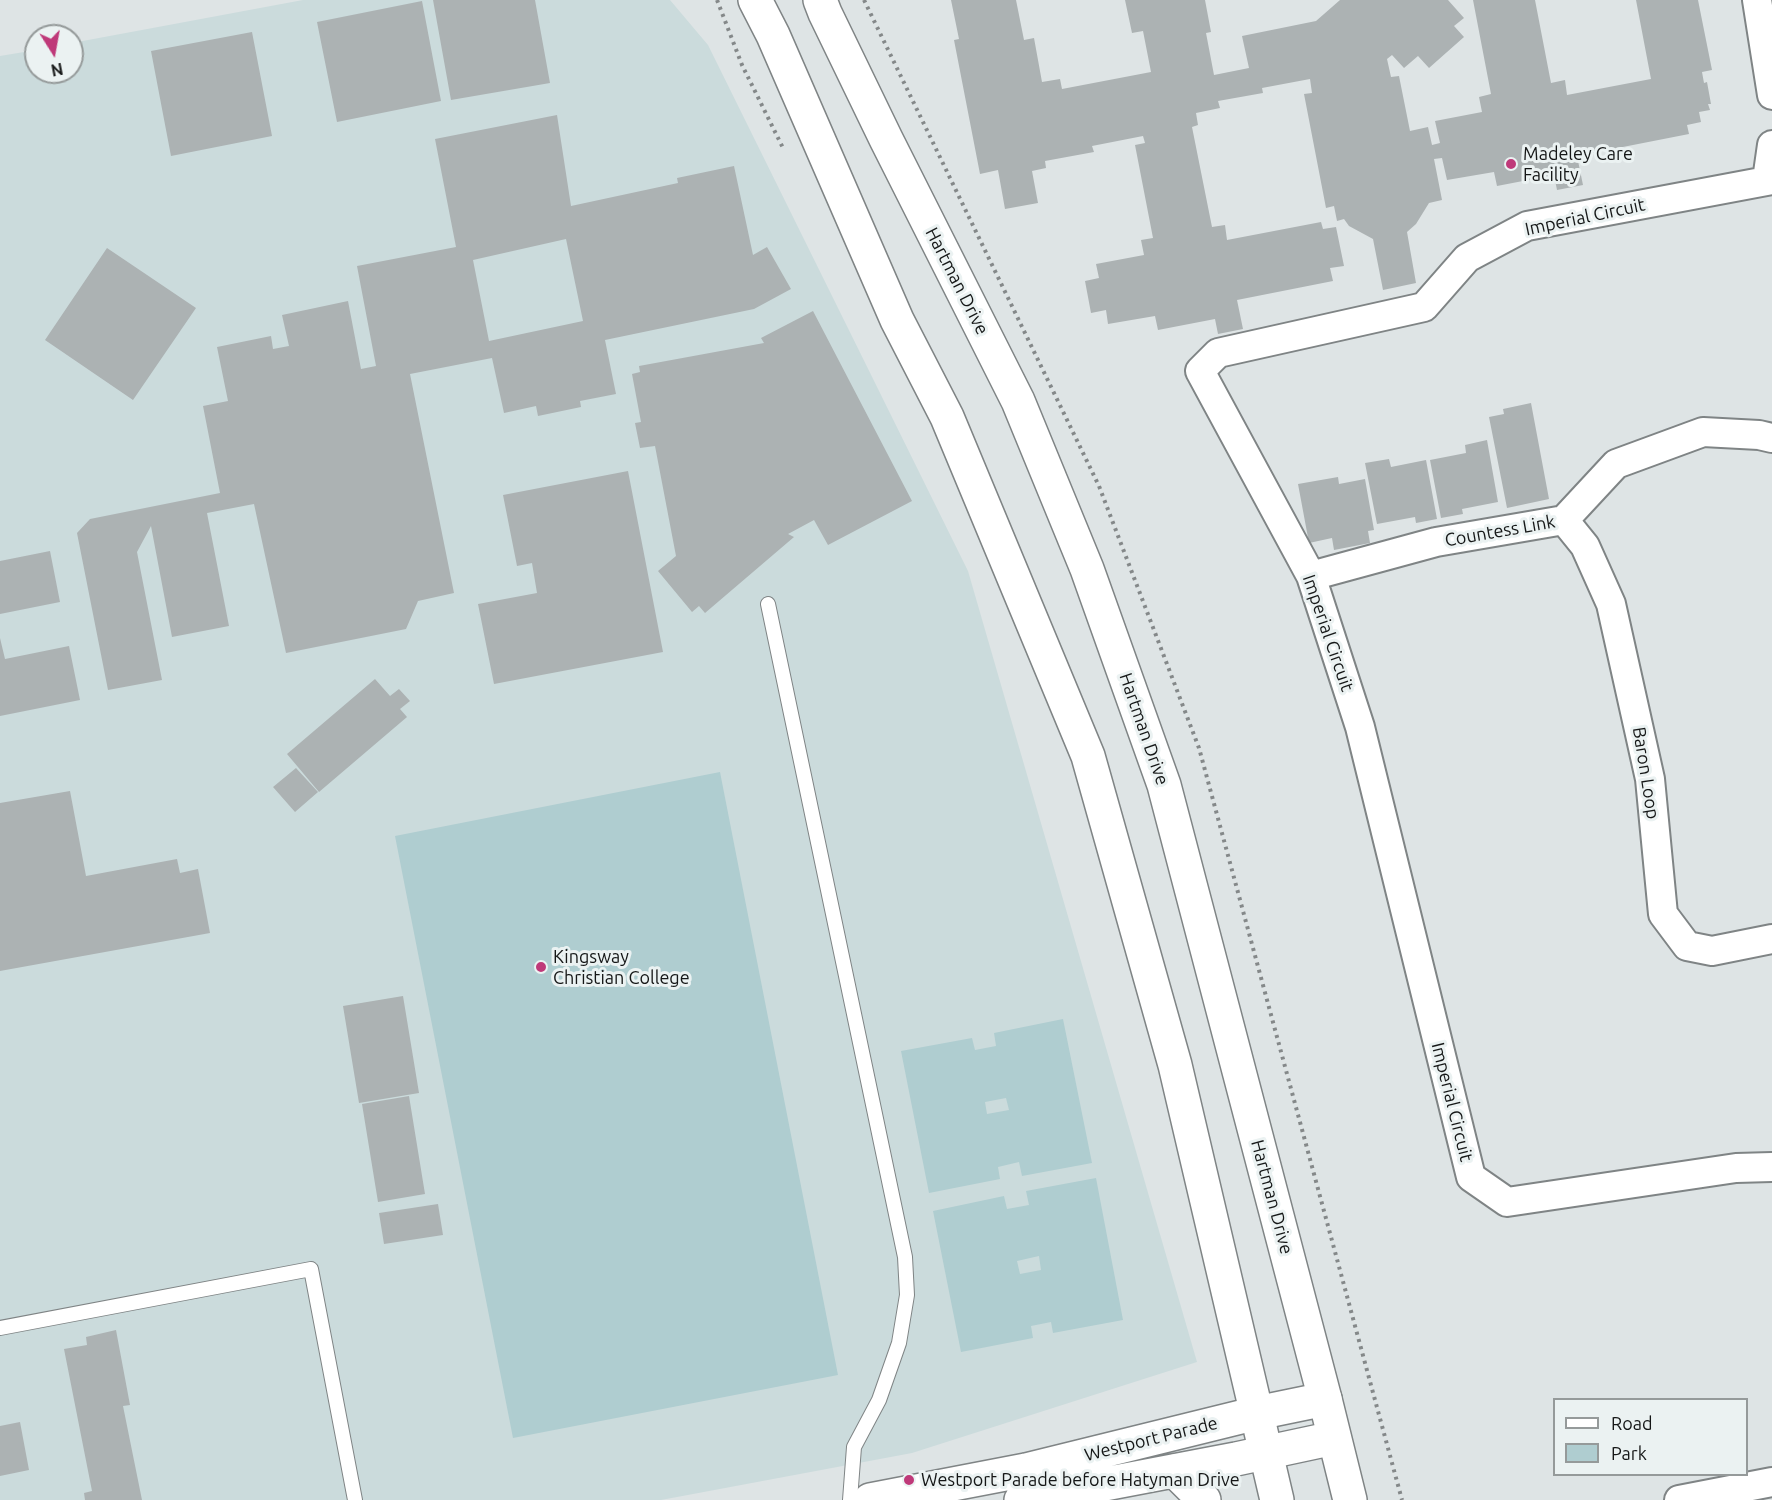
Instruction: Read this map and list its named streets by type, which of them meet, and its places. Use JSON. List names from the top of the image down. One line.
{"streets":{"main road":["Hartman Drive","Westport Parade"],"street":["Imperial Circuit","Countess Link","Baron Loop"]},"crossings":[["Imperial Circuit","Countess Link"],["Hartman Drive","Westport Parade"],["Countess Link","Baron Loop"]],"places":["Madeley Care Facility","Kingsway Christian College","Westport Parade before Hatyman Drive"],"legend":["Road","Park"],"north":"bottom"}
